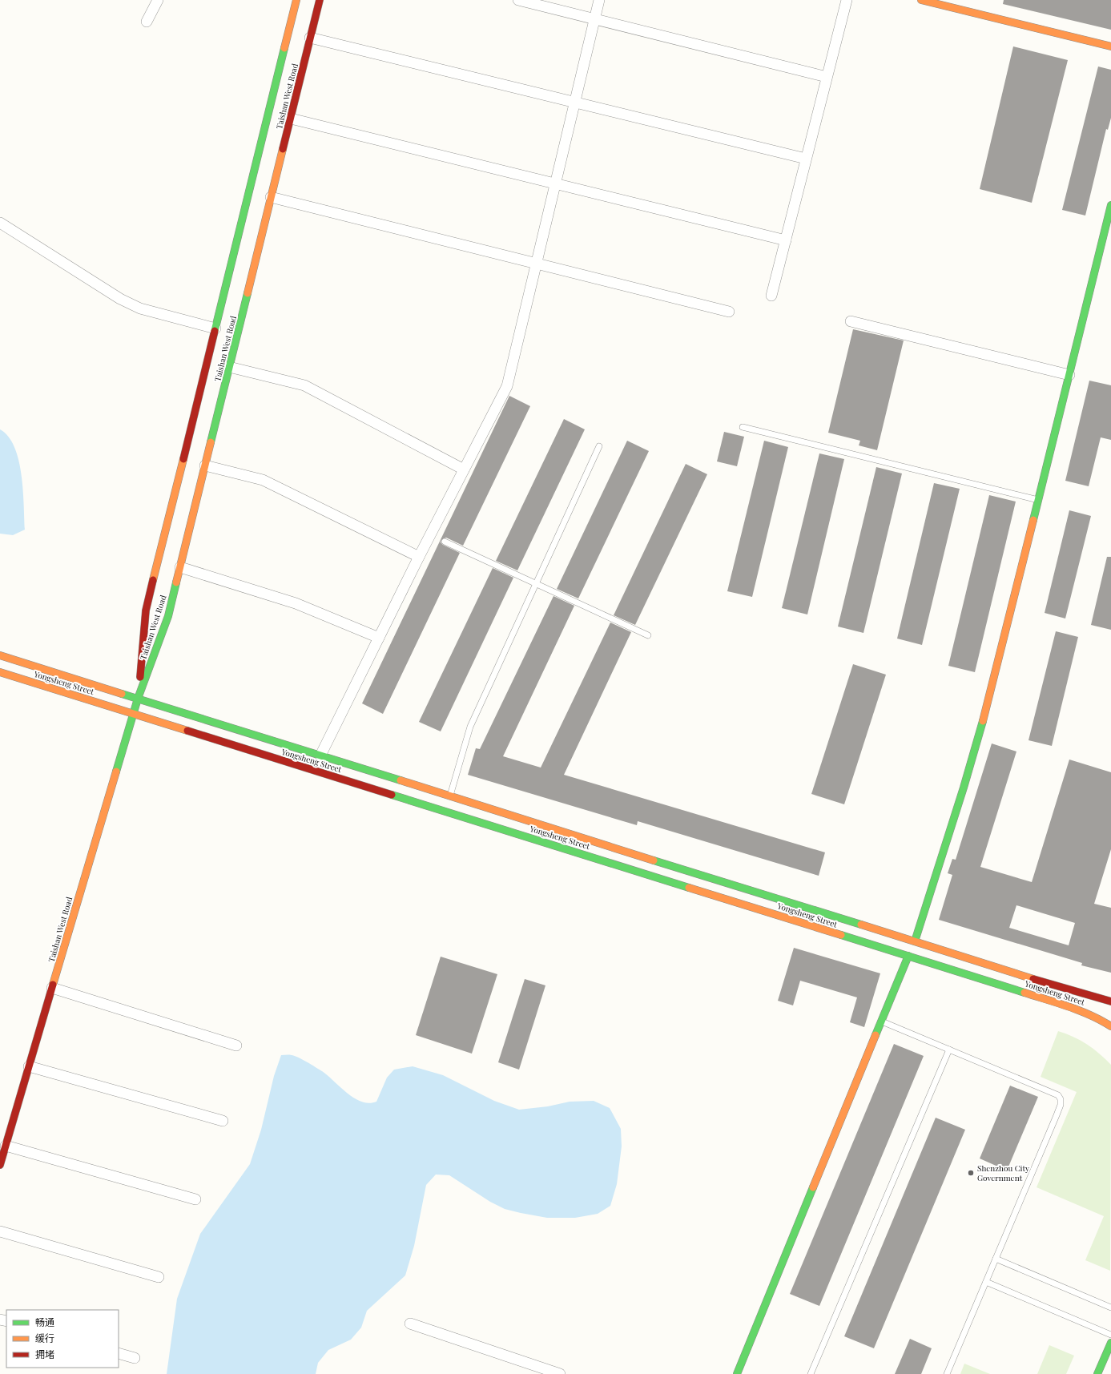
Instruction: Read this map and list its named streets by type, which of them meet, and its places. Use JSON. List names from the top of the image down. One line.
{"streets":{"main road":["Taishan West Road","Yongsheng Street"]},"crossings":[["Taishan West Road","Yongsheng Street"]],"places":["Shenzhou City Government"],"legend":["畅通","缓行","拥堵"]}
